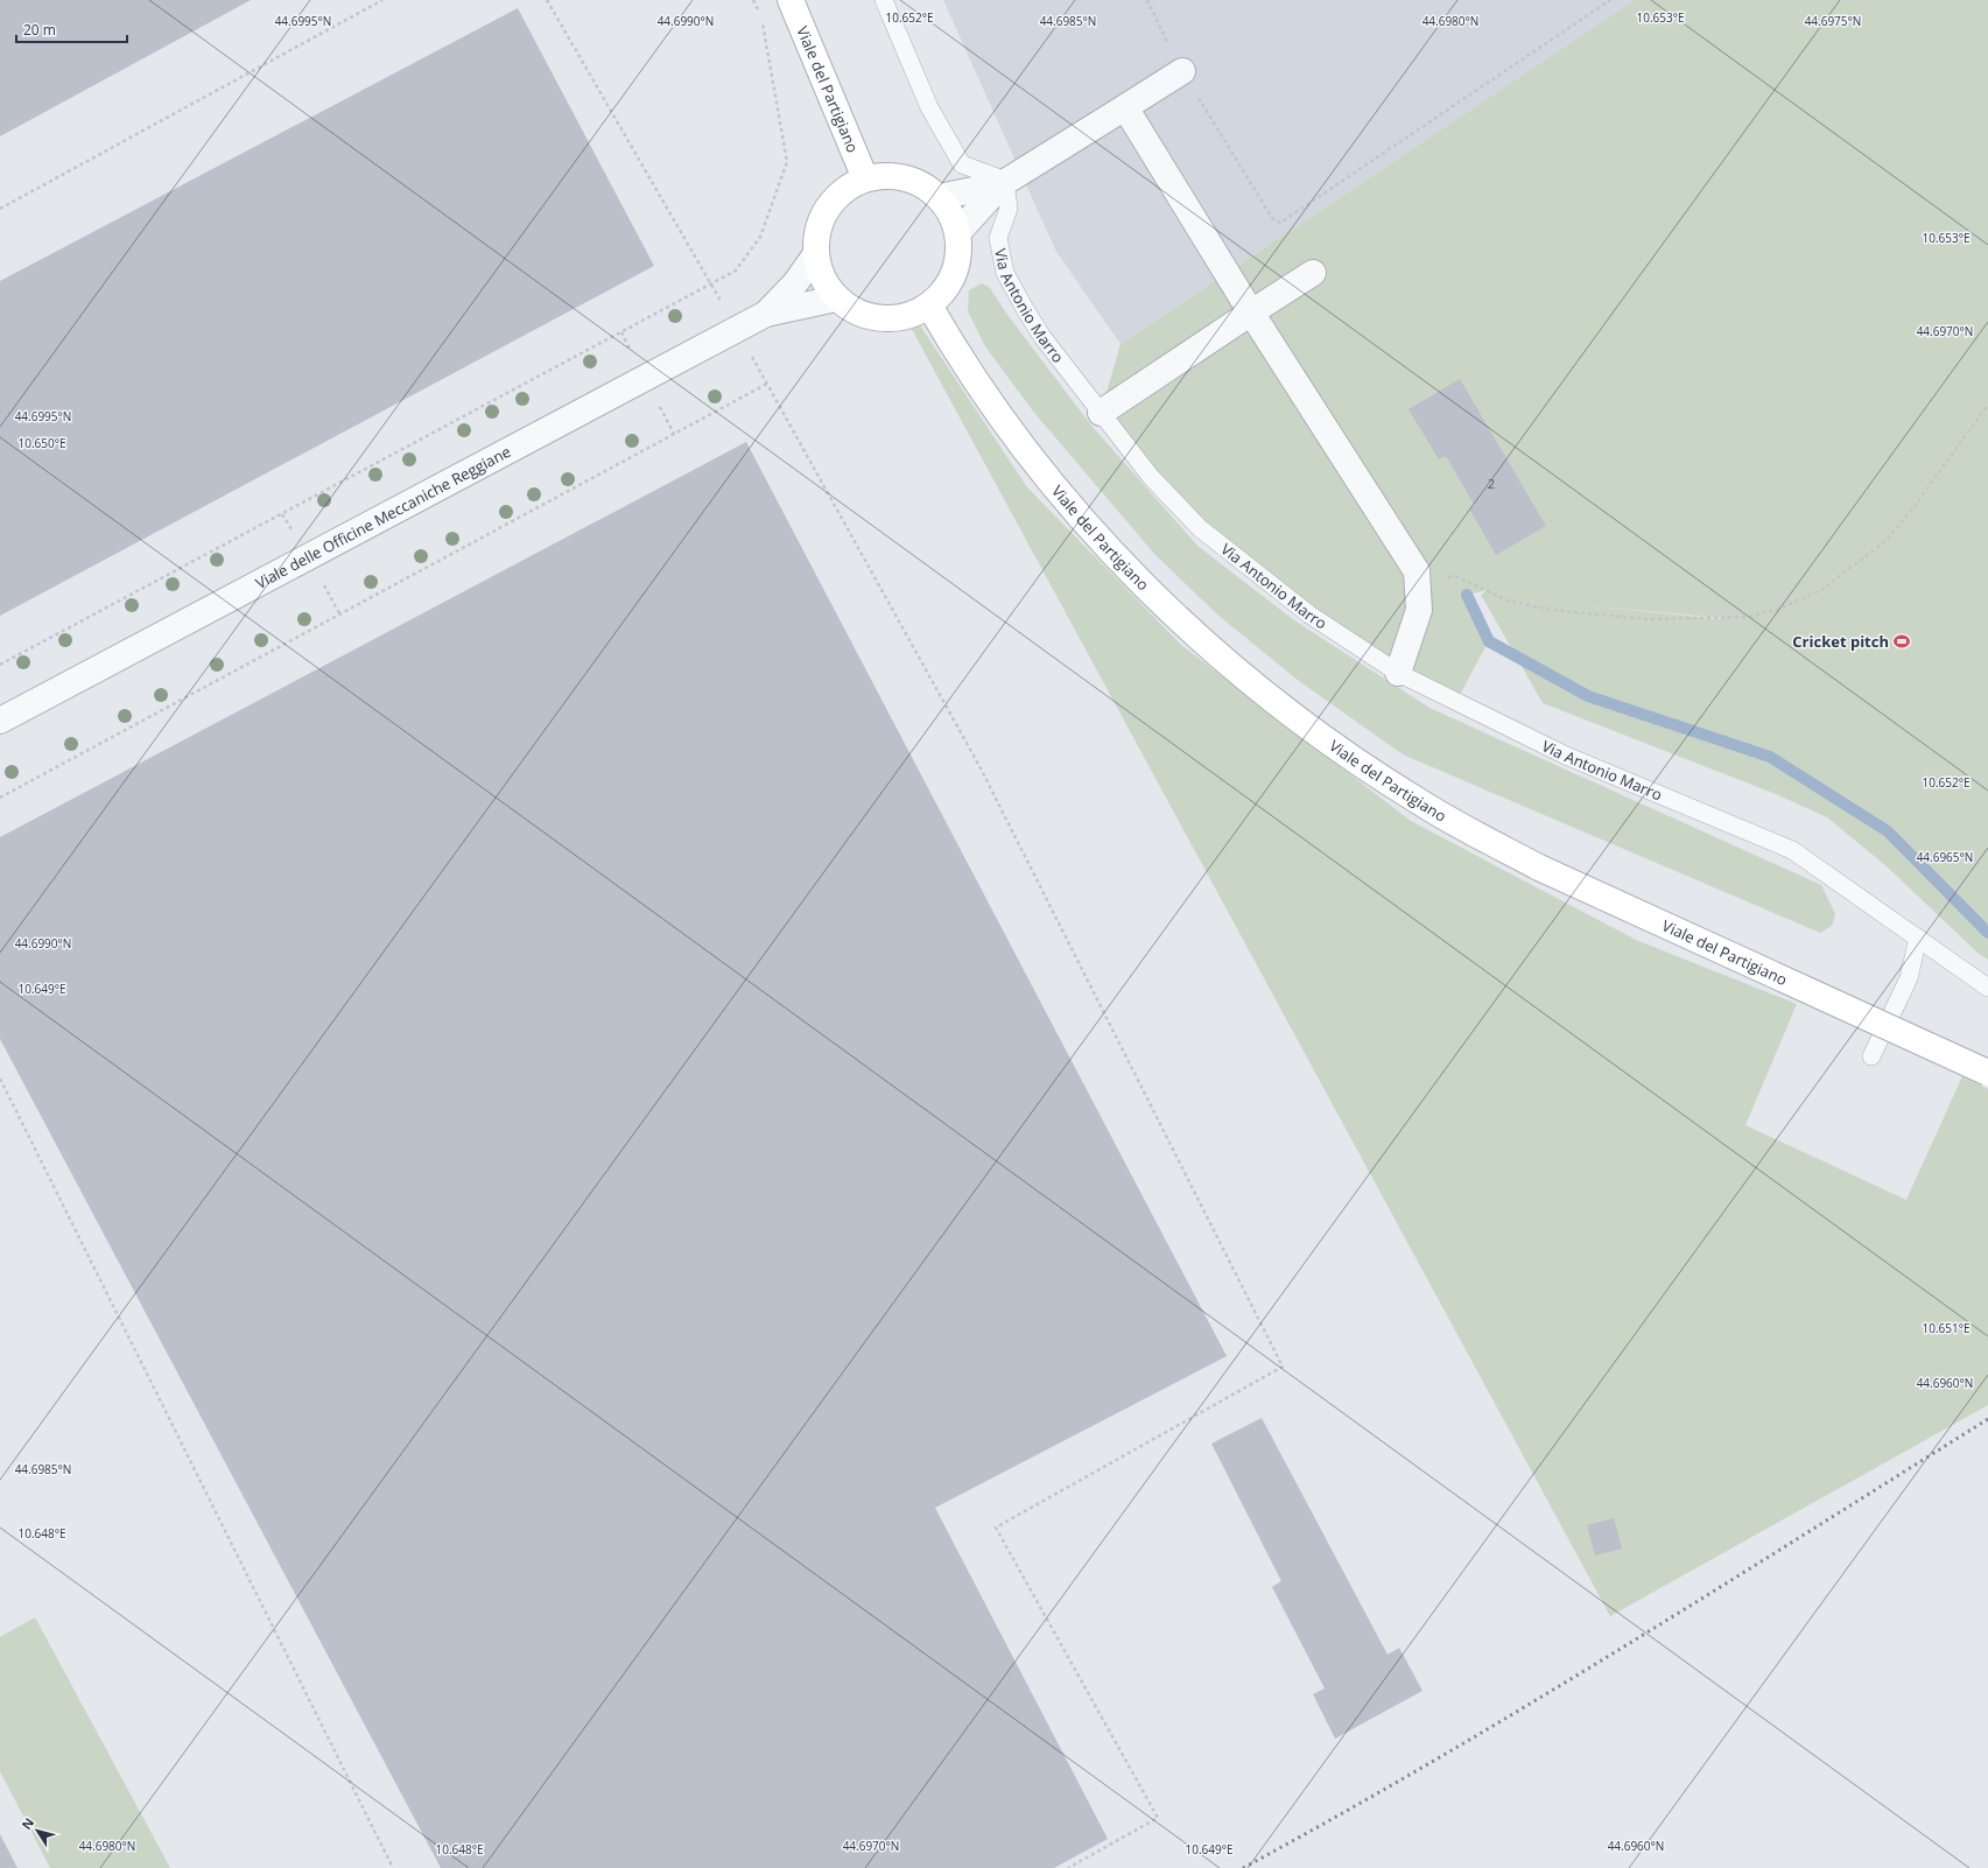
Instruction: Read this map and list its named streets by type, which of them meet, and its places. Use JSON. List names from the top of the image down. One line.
{"streets":{"main road":["Viale del Partigiano"],"street":["Viale delle Officine Meccaniche Reggiane"],"lane":["Via Antonio Marro"]},"crossings":[["Viale del Partigiano","Viale delle Officine Meccaniche Reggiane"]],"places":{"sports":["Cricket pitch"]},"house_numbers":["2"],"scale_bar":"20 m","north":"top left","coordinates":["10.652°E","10.653°E","44.6985°N","44.6995°N","44.6990°N","44.6980°N","44.6975°N","44.6970°N","10.650°E","44.6965°N","10.649°E","10.651°E","44.6960°N","10.648°E"]}
